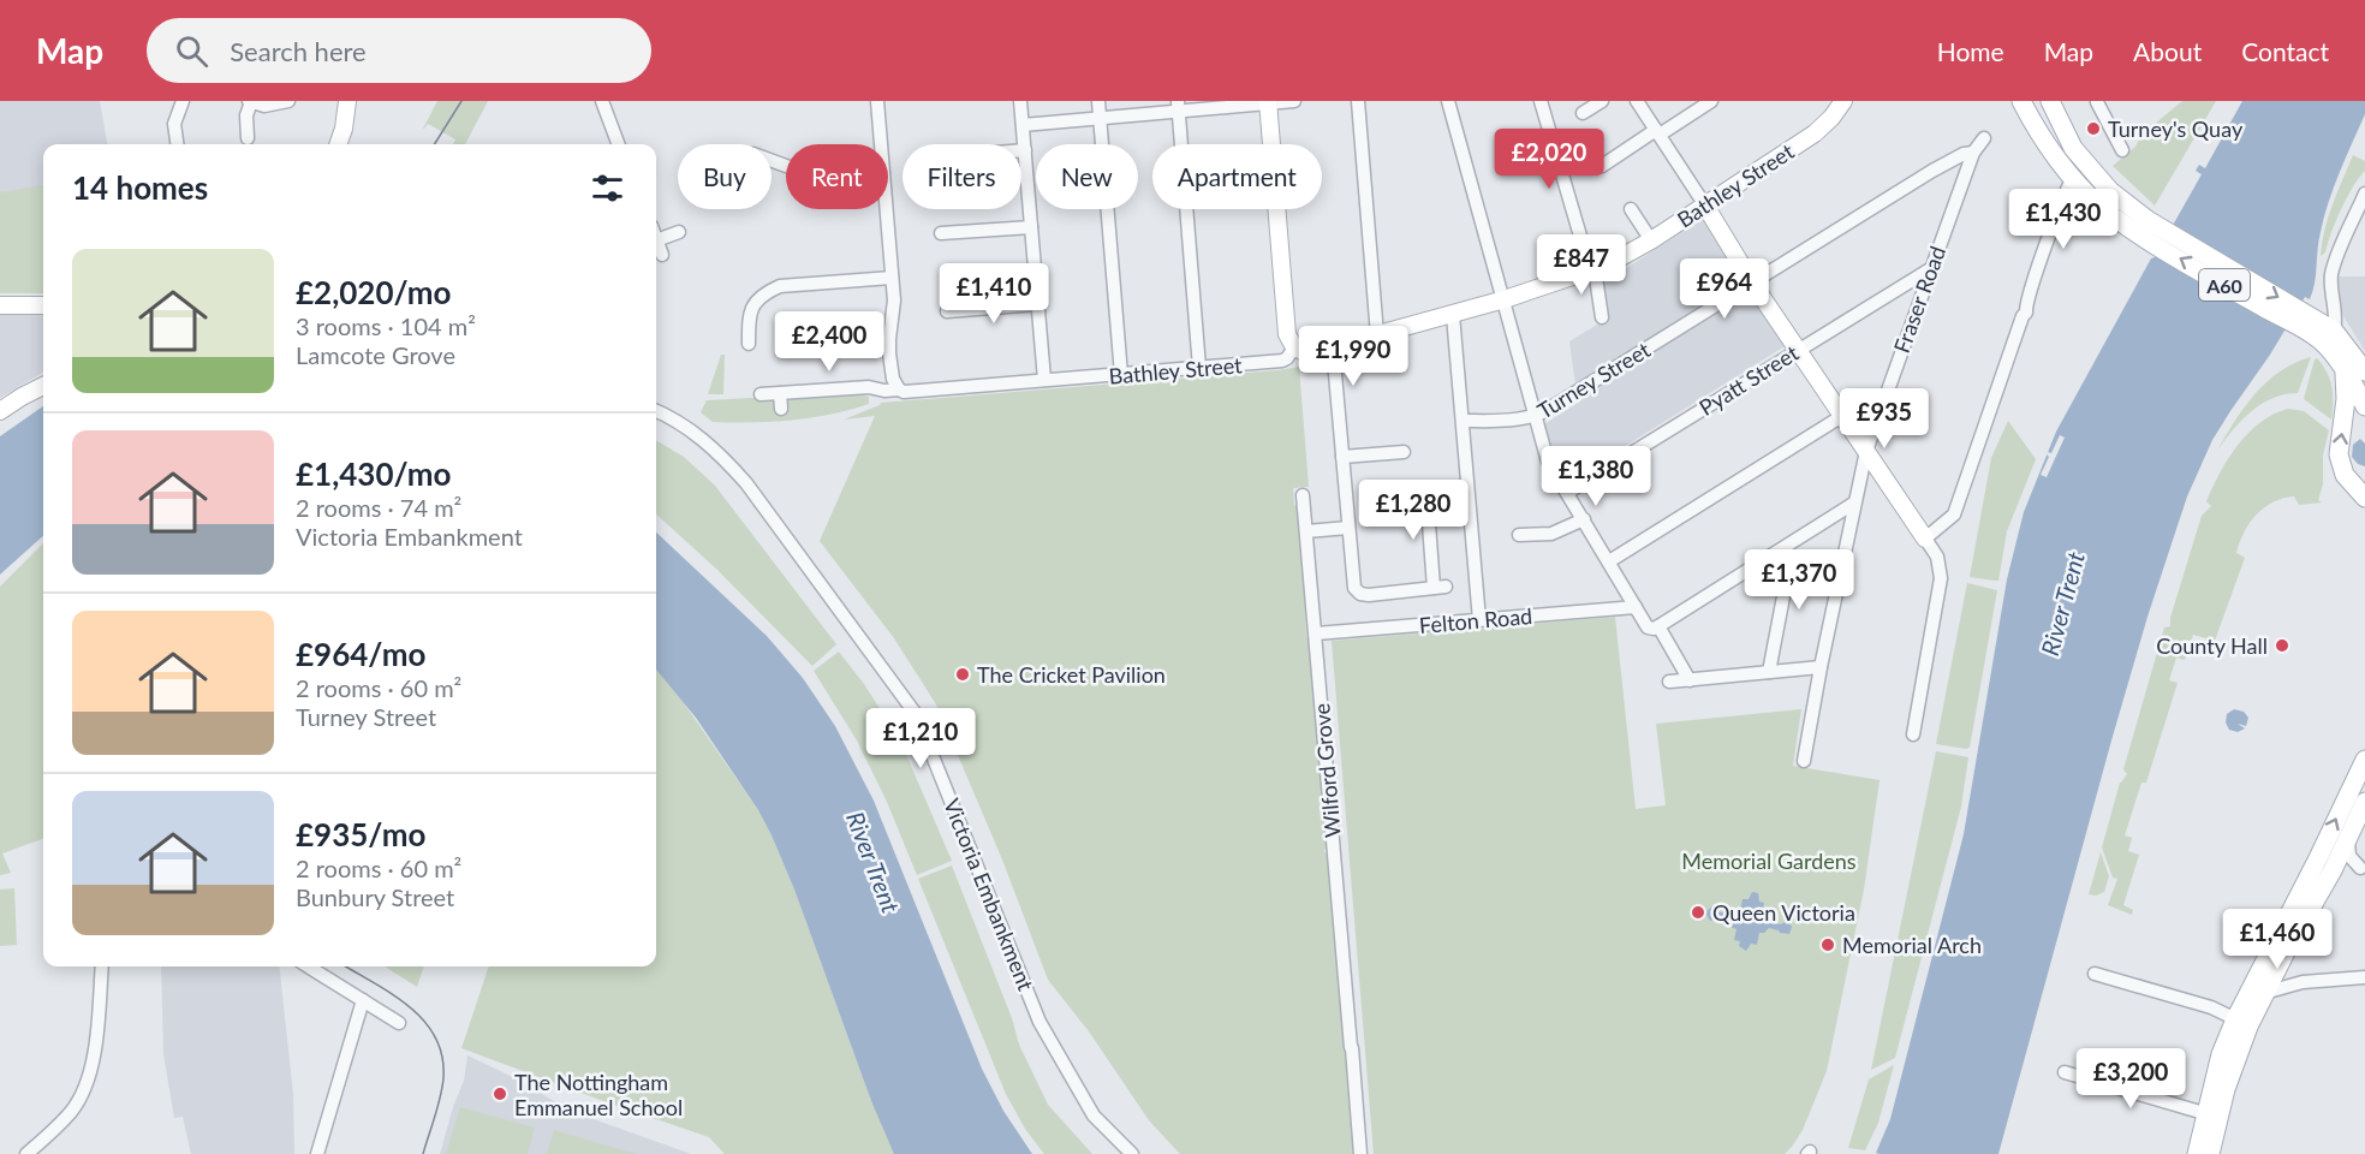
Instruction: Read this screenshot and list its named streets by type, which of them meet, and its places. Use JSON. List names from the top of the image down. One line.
{"streets":{"main road":["A60"],"street":["Bathley Street","Fraser Road","Turney Street","Pyatt Street","Felton Road","Wilford Grove","Victoria Embankment"]},"crossings":[["Fraser Road","Turney Street"],["Fraser Road","Pyatt Street"],["Felton Road","Wilford Grove"]],"water":["River Trent"],"parks":["Memorial Gardens"],"places":["Turney's Quay","County Hall","The Cricket Pavilion","Queen Victoria","Memorial Arch","The Nottingham Emmanuel School"],"page":{"header":"Map","search":"Search here","nav":["Home","Map","About","Contact"],"price":["£2,020","£1,430","£847","£964","£1,410","£2,400","£1,990","£935","£1,380","£1,280","£1,370","£1,210","£1,460","£3,200"],"chip":["Buy","Rent","Filters","New","Apartment"],"heading":"14 homes","list":[{"name":"£2,020/mo","note":"3 rooms · 104 m² · Lamcote Grove"},{"name":"£1,430/mo","note":"2 rooms · 74 m² · Victoria Embankment"},{"name":"£964/mo","note":"2 rooms · 60 m² · Turney Street"},{"name":"£935/mo","note":"2 rooms · 60 m² · Bunbury Street"}]}}
